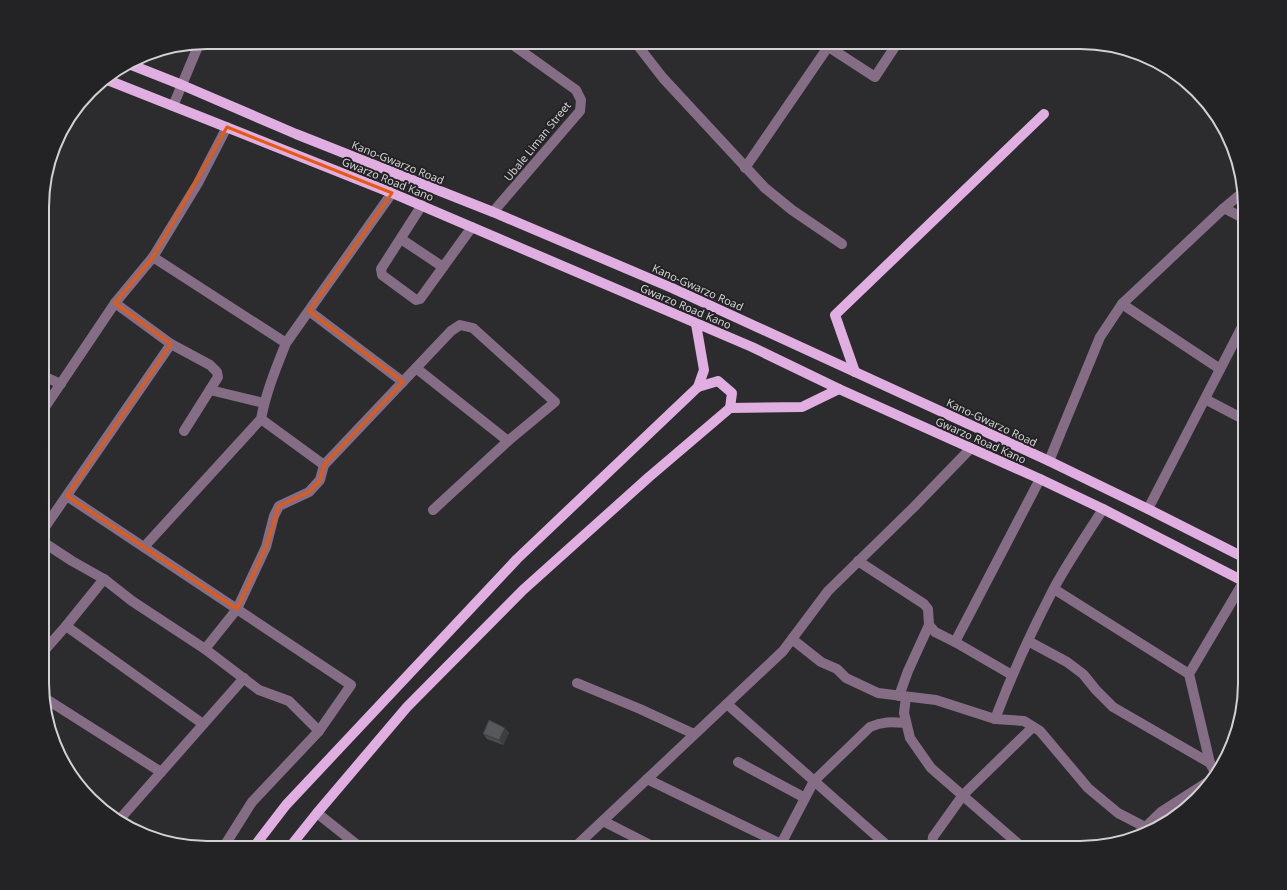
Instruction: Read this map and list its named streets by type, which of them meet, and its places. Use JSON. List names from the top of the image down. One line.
{"streets":{"main road":["Kano-Gwarzo Road","Gwarzo Road Kano"],"street":["Ubale Liman Street"]},"crossings":[["Ubale Liman Street","Kano-Gwarzo Road"]]}
